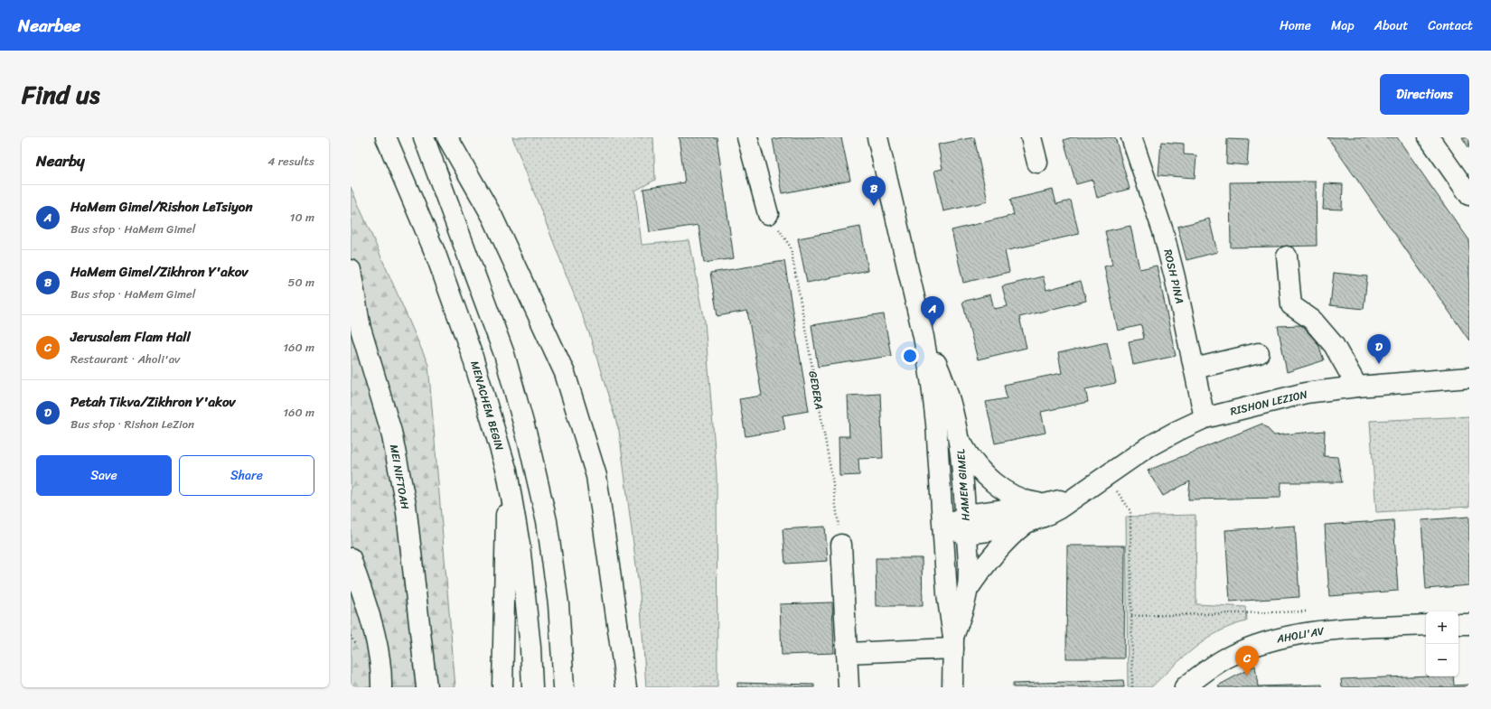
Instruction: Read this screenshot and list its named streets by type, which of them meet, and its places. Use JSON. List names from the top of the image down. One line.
{"streets":{"main road":["ROSH PINA","RISHON LEZION","MENACHEM BEGIN","MEI NIFTOAH","HAMEM GIMEL","AHOLI'AV"],"path":["GEDERA"]},"crossings":[["ROSH PINA","RISHON LEZION"],["RISHON LEZION","HAMEM GIMEL"]],"page":{"header":"Nearbee","nav":["Home","Map","About","Contact"],"title":"Find us","buttons":["Directions",["Save","Share"]],"heading":["Nearby","4 results"],"pins":["B","A","D","C"],"list":[{"mark":"A","name":"HaMem Gimel/Rishon LeTsiyon","note":"Bus stop · HaMem Gimel","value":"10 m"},{"mark":"B","name":"HaMem Gimel/Zikhron Y'akov","note":"Bus stop · HaMem Gimel","value":"50 m"},{"mark":"C","name":"Jerusalem Flam Hall","note":"Restaurant · Aholi'av","value":"160 m"},{"mark":"D","name":"Petah Tikva/Zikhron Y'akov","note":"Bus stop · Rishon LeZion","value":"160 m"}],"map_buttons":["+","−"]}}
